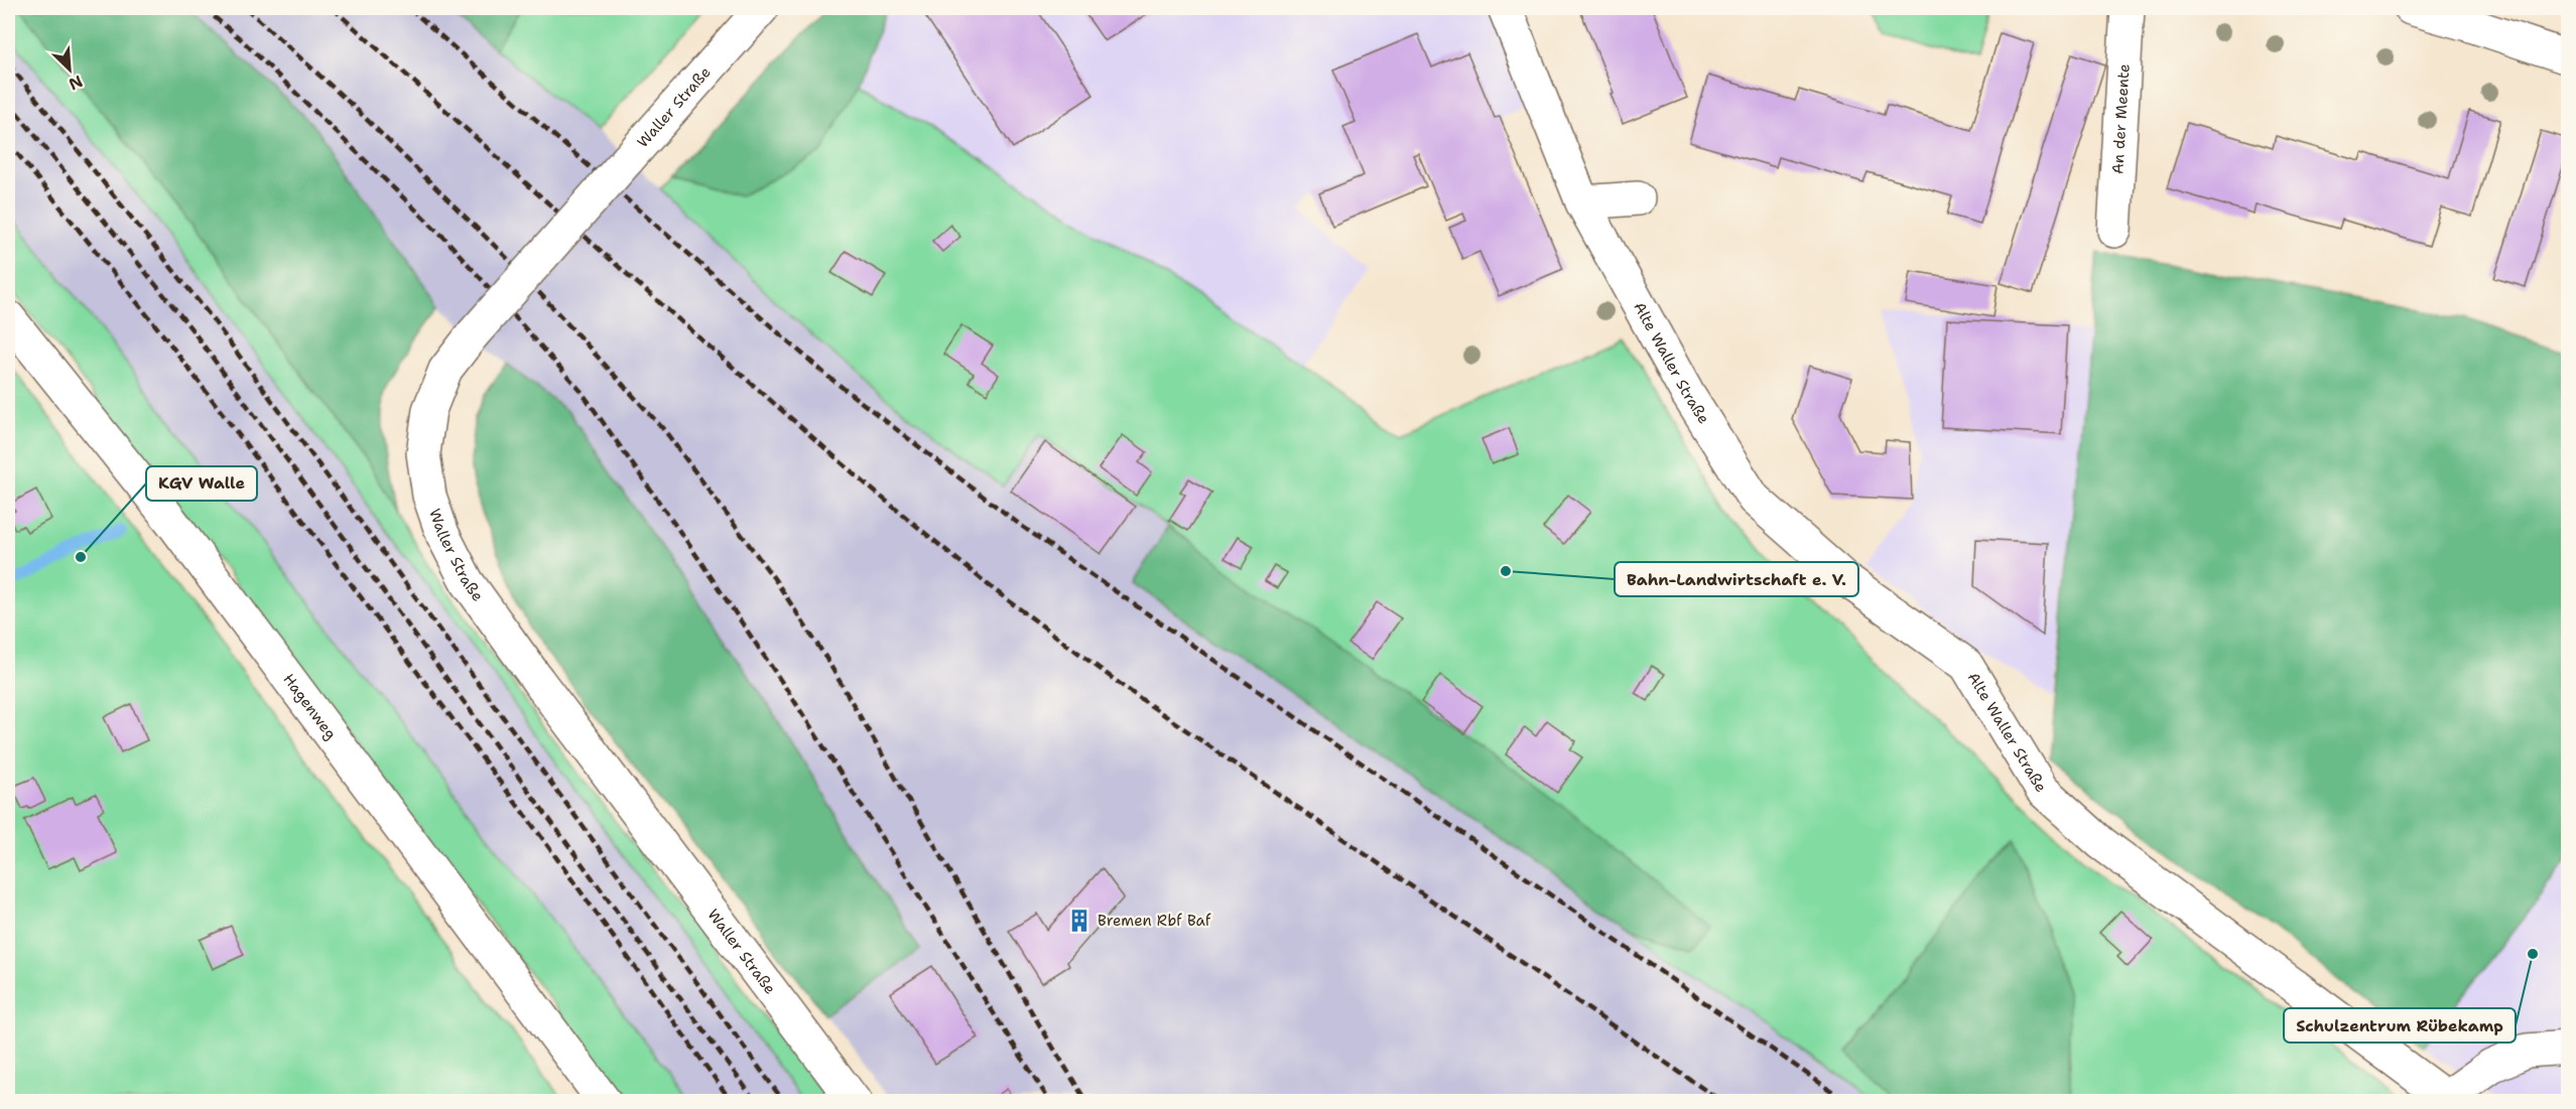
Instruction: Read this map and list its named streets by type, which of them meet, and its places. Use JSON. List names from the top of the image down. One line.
{"streets":{"street":["Waller Straße","An der Meente","Alte Waller Straße","Hagenweg"]},"places":{"other":["KGV Walle","Bahn-Landwirtschaft e. V.","Schulzentrum Rübekamp"],"building":["Bremen Rbf Baf"]},"north":"bottom right"}
